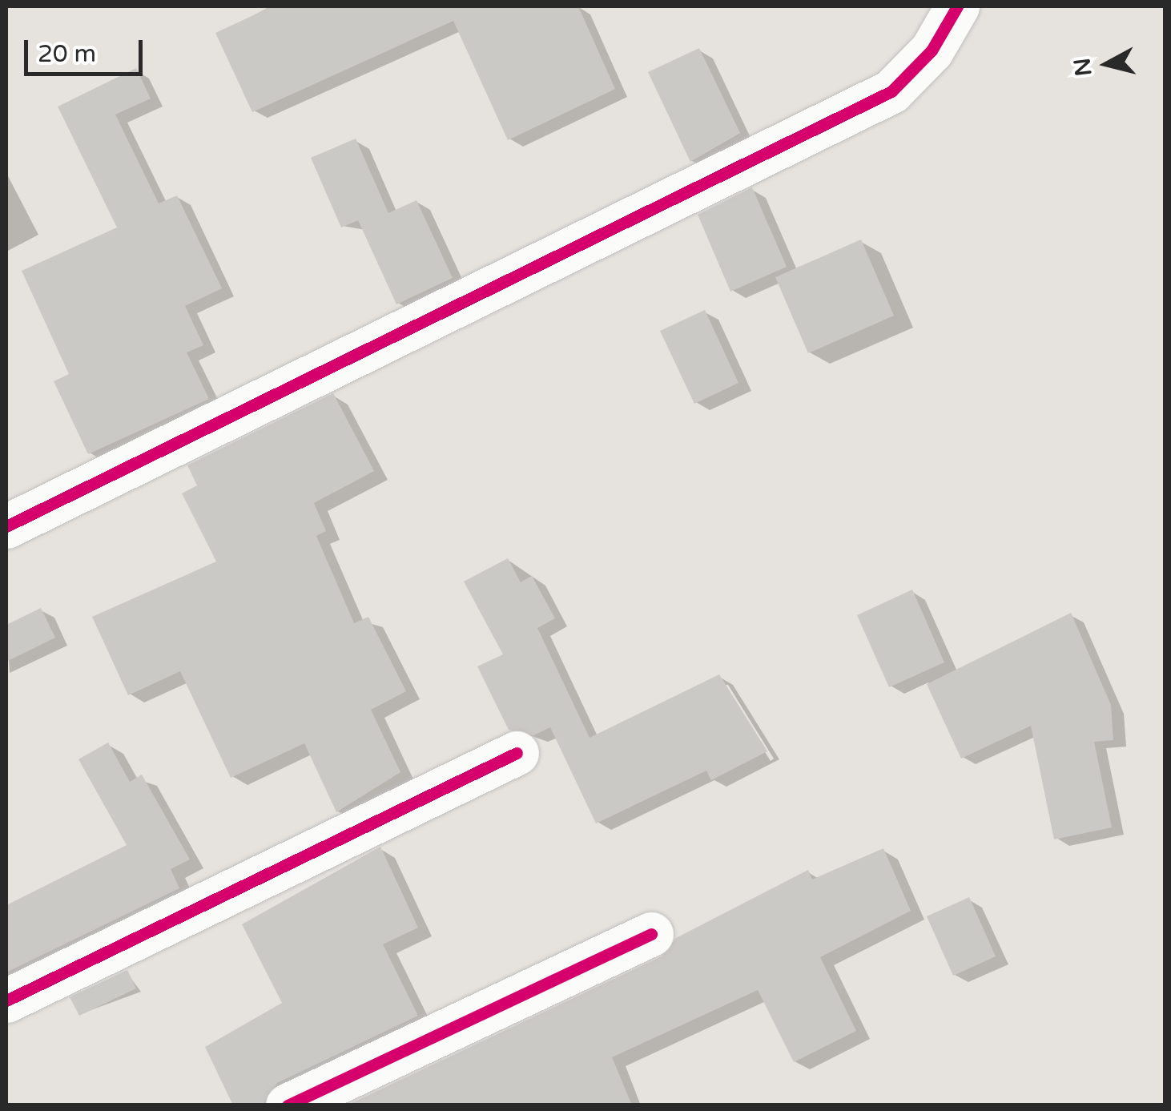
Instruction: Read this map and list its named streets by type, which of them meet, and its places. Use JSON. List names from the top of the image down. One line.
{"scale_bar":"20 m","north":"left"}
